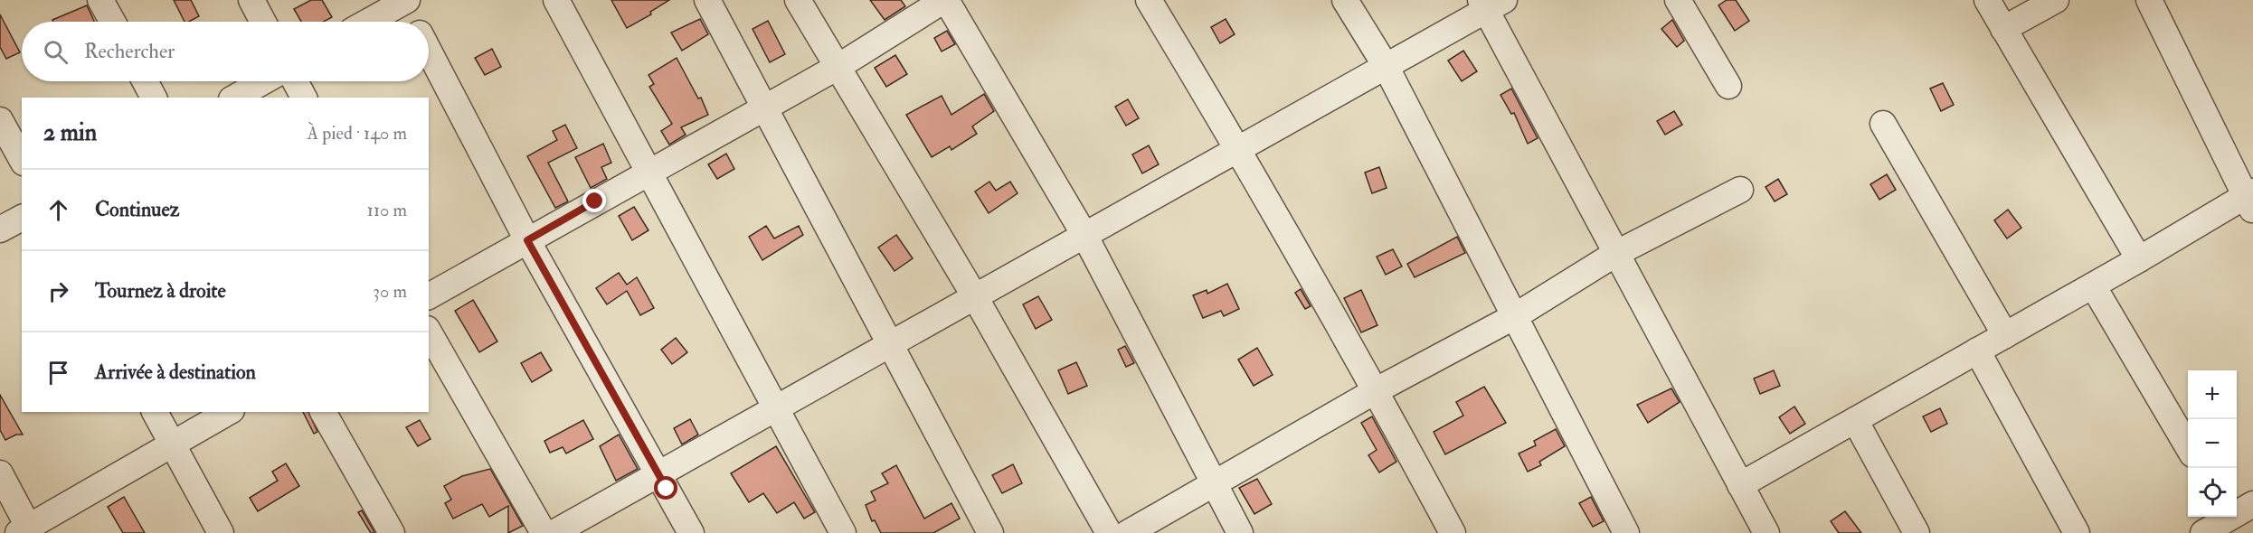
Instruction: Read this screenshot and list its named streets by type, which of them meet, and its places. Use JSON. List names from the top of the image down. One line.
{"page":{"search":"Rechercher","heading":["2 min","À pied · 140 m"],"list":[["Continuez","110 m"],["Tournez à droite","30 m"],"Arrivée à destination"],"map_buttons":["+","−"]}}
